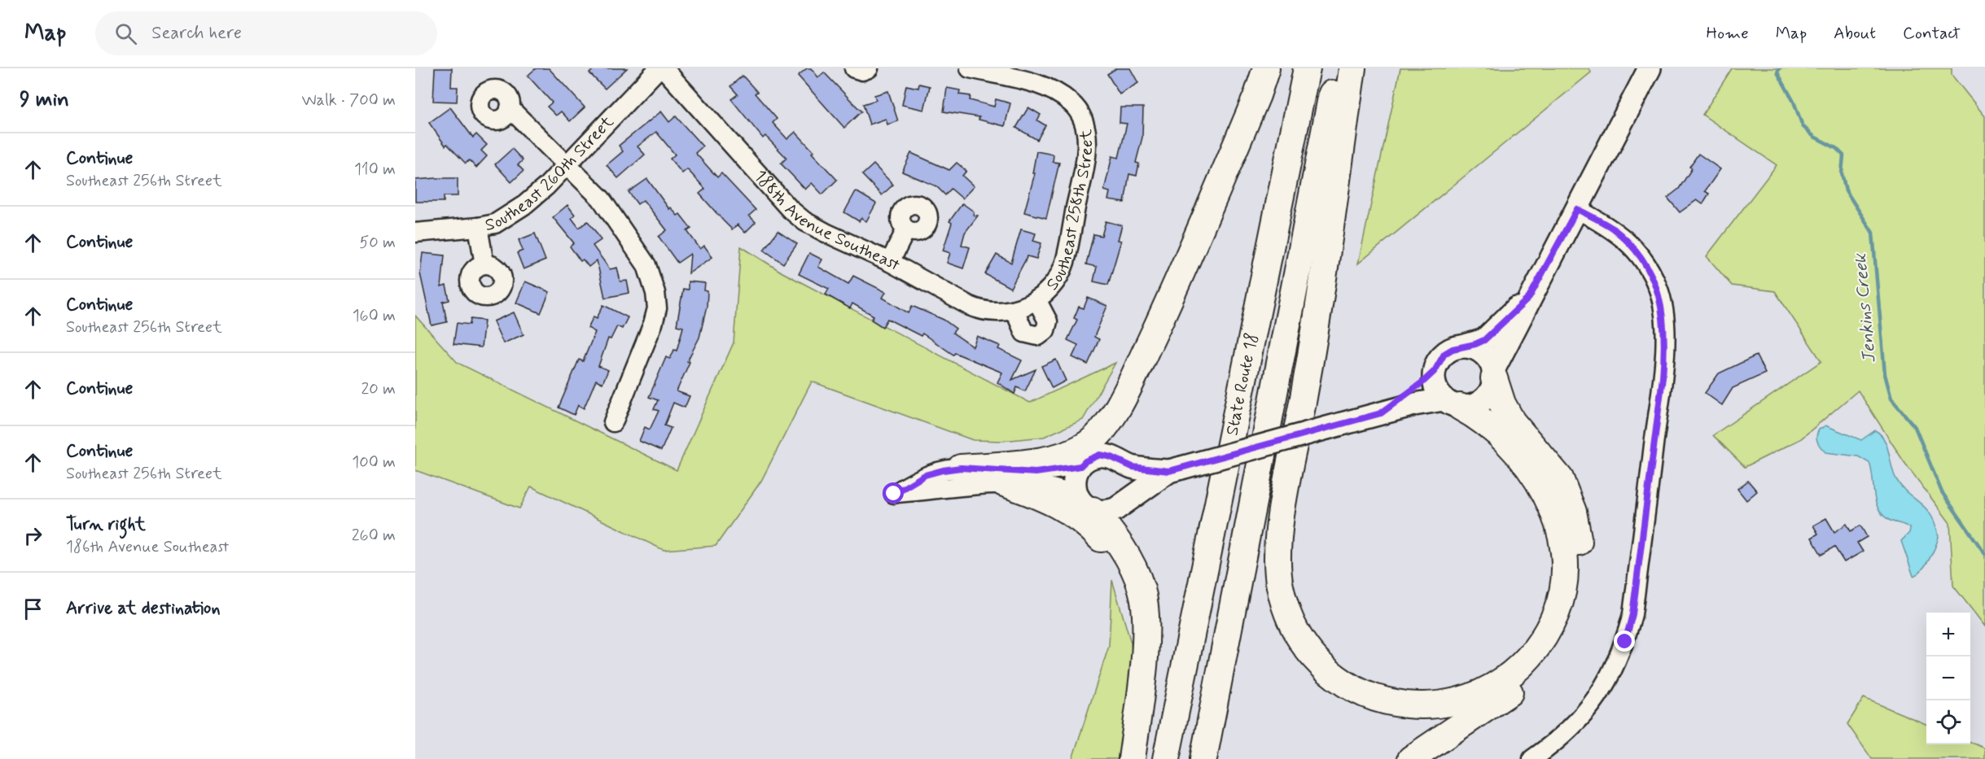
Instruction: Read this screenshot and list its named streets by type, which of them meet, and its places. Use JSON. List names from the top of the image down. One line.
{"streets":{"highway":["State Route 18"],"street":["Southeast 260th Street","Southeast 258th Street","188th Avenue Southeast"]},"crossings":[["Southeast 258th Street","188th Avenue Southeast"]],"water":["Jenkins Creek"],"page":{"header":"Map","search":"Search here","nav":["Home","Map","About","Contact"],"heading":["9 min","Walk · 700 m"],"list":[["Continue","Southeast 256th Street","110 m"],["Continue","50 m"],["Continue","Southeast 256th Street","160 m"],["Continue","20 m"],["Continue","Southeast 256th Street","100 m"],["Turn right","186th Avenue Southeast","260 m"],"Arrive at destination"],"map_buttons":["+","−"]}}
